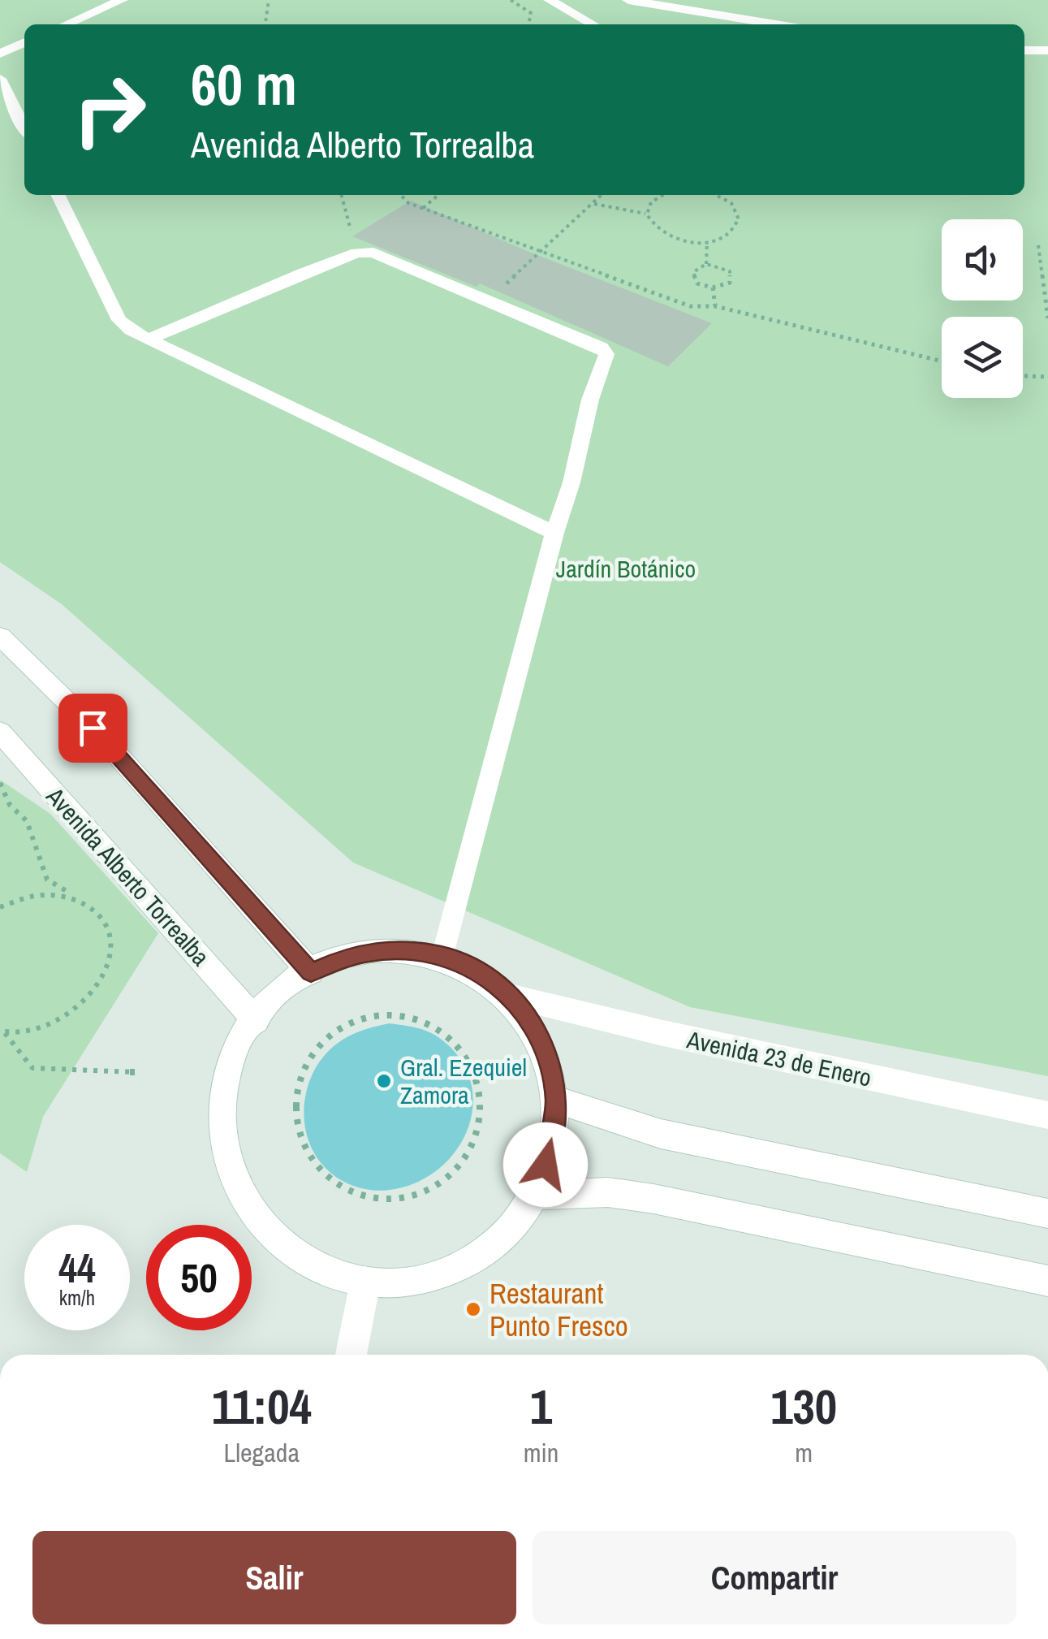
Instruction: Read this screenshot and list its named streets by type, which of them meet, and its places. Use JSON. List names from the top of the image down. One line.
{"streets":{"main road":["Avenida Alberto Torrealba","Avenida 23 de Enero"]},"parks":["Jardín Botánico"],"places":["Gral. Ezequiel Zamora","Restaurant Punto Fresco"],"page":{"turn":["60 m","Avenida Alberto Torrealba"],"speed":"44 km/h","limit":"50","eta":["11:04","Llegada","1","min","130","m"],"buttons":["Salir","Compartir"]}}
